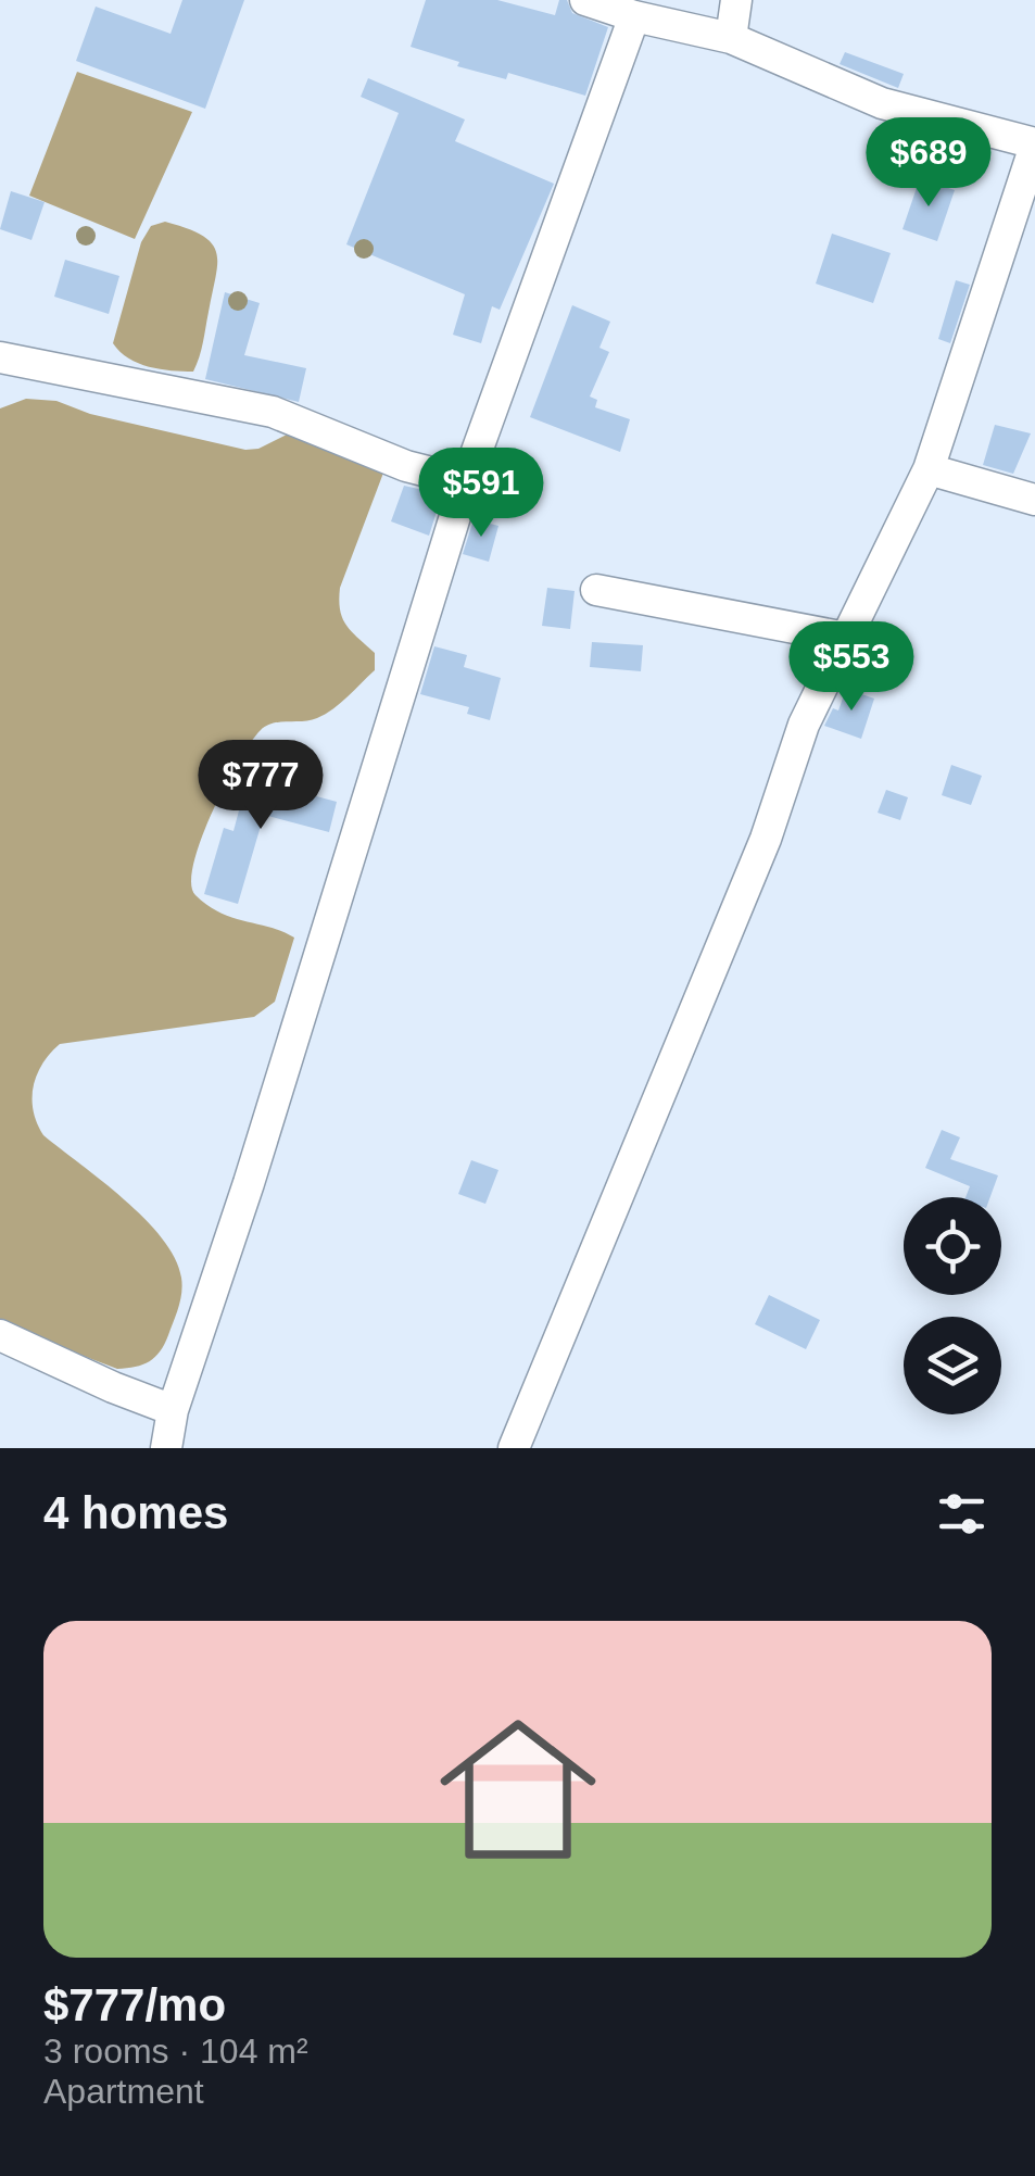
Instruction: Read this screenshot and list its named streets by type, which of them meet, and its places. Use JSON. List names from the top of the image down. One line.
{"page":{"price":["$689","$591","$553","$777"],"heading":"4 homes","list":[{"name":"$777/mo","note":"3 rooms · 104 m² · Apartment"}]}}
